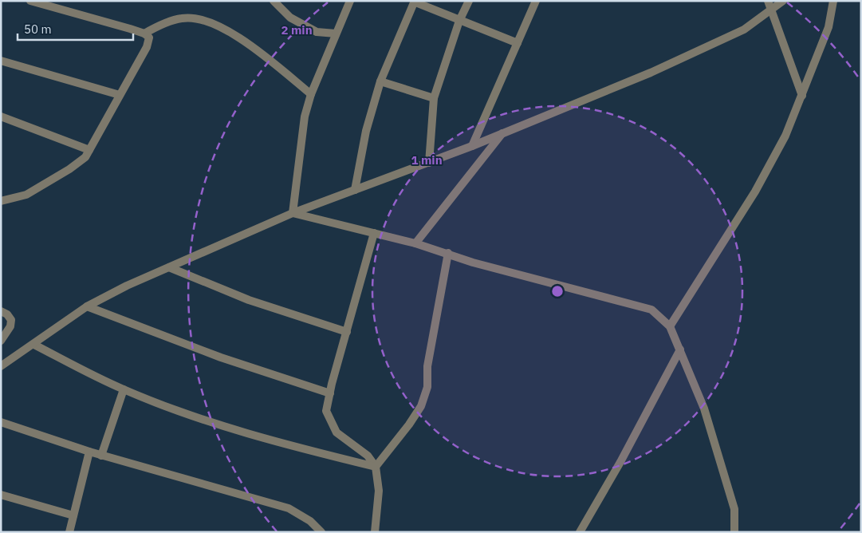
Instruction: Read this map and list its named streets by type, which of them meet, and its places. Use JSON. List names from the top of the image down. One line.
{"scale_bar":"50 m","rings":["2 min","1 min"]}
